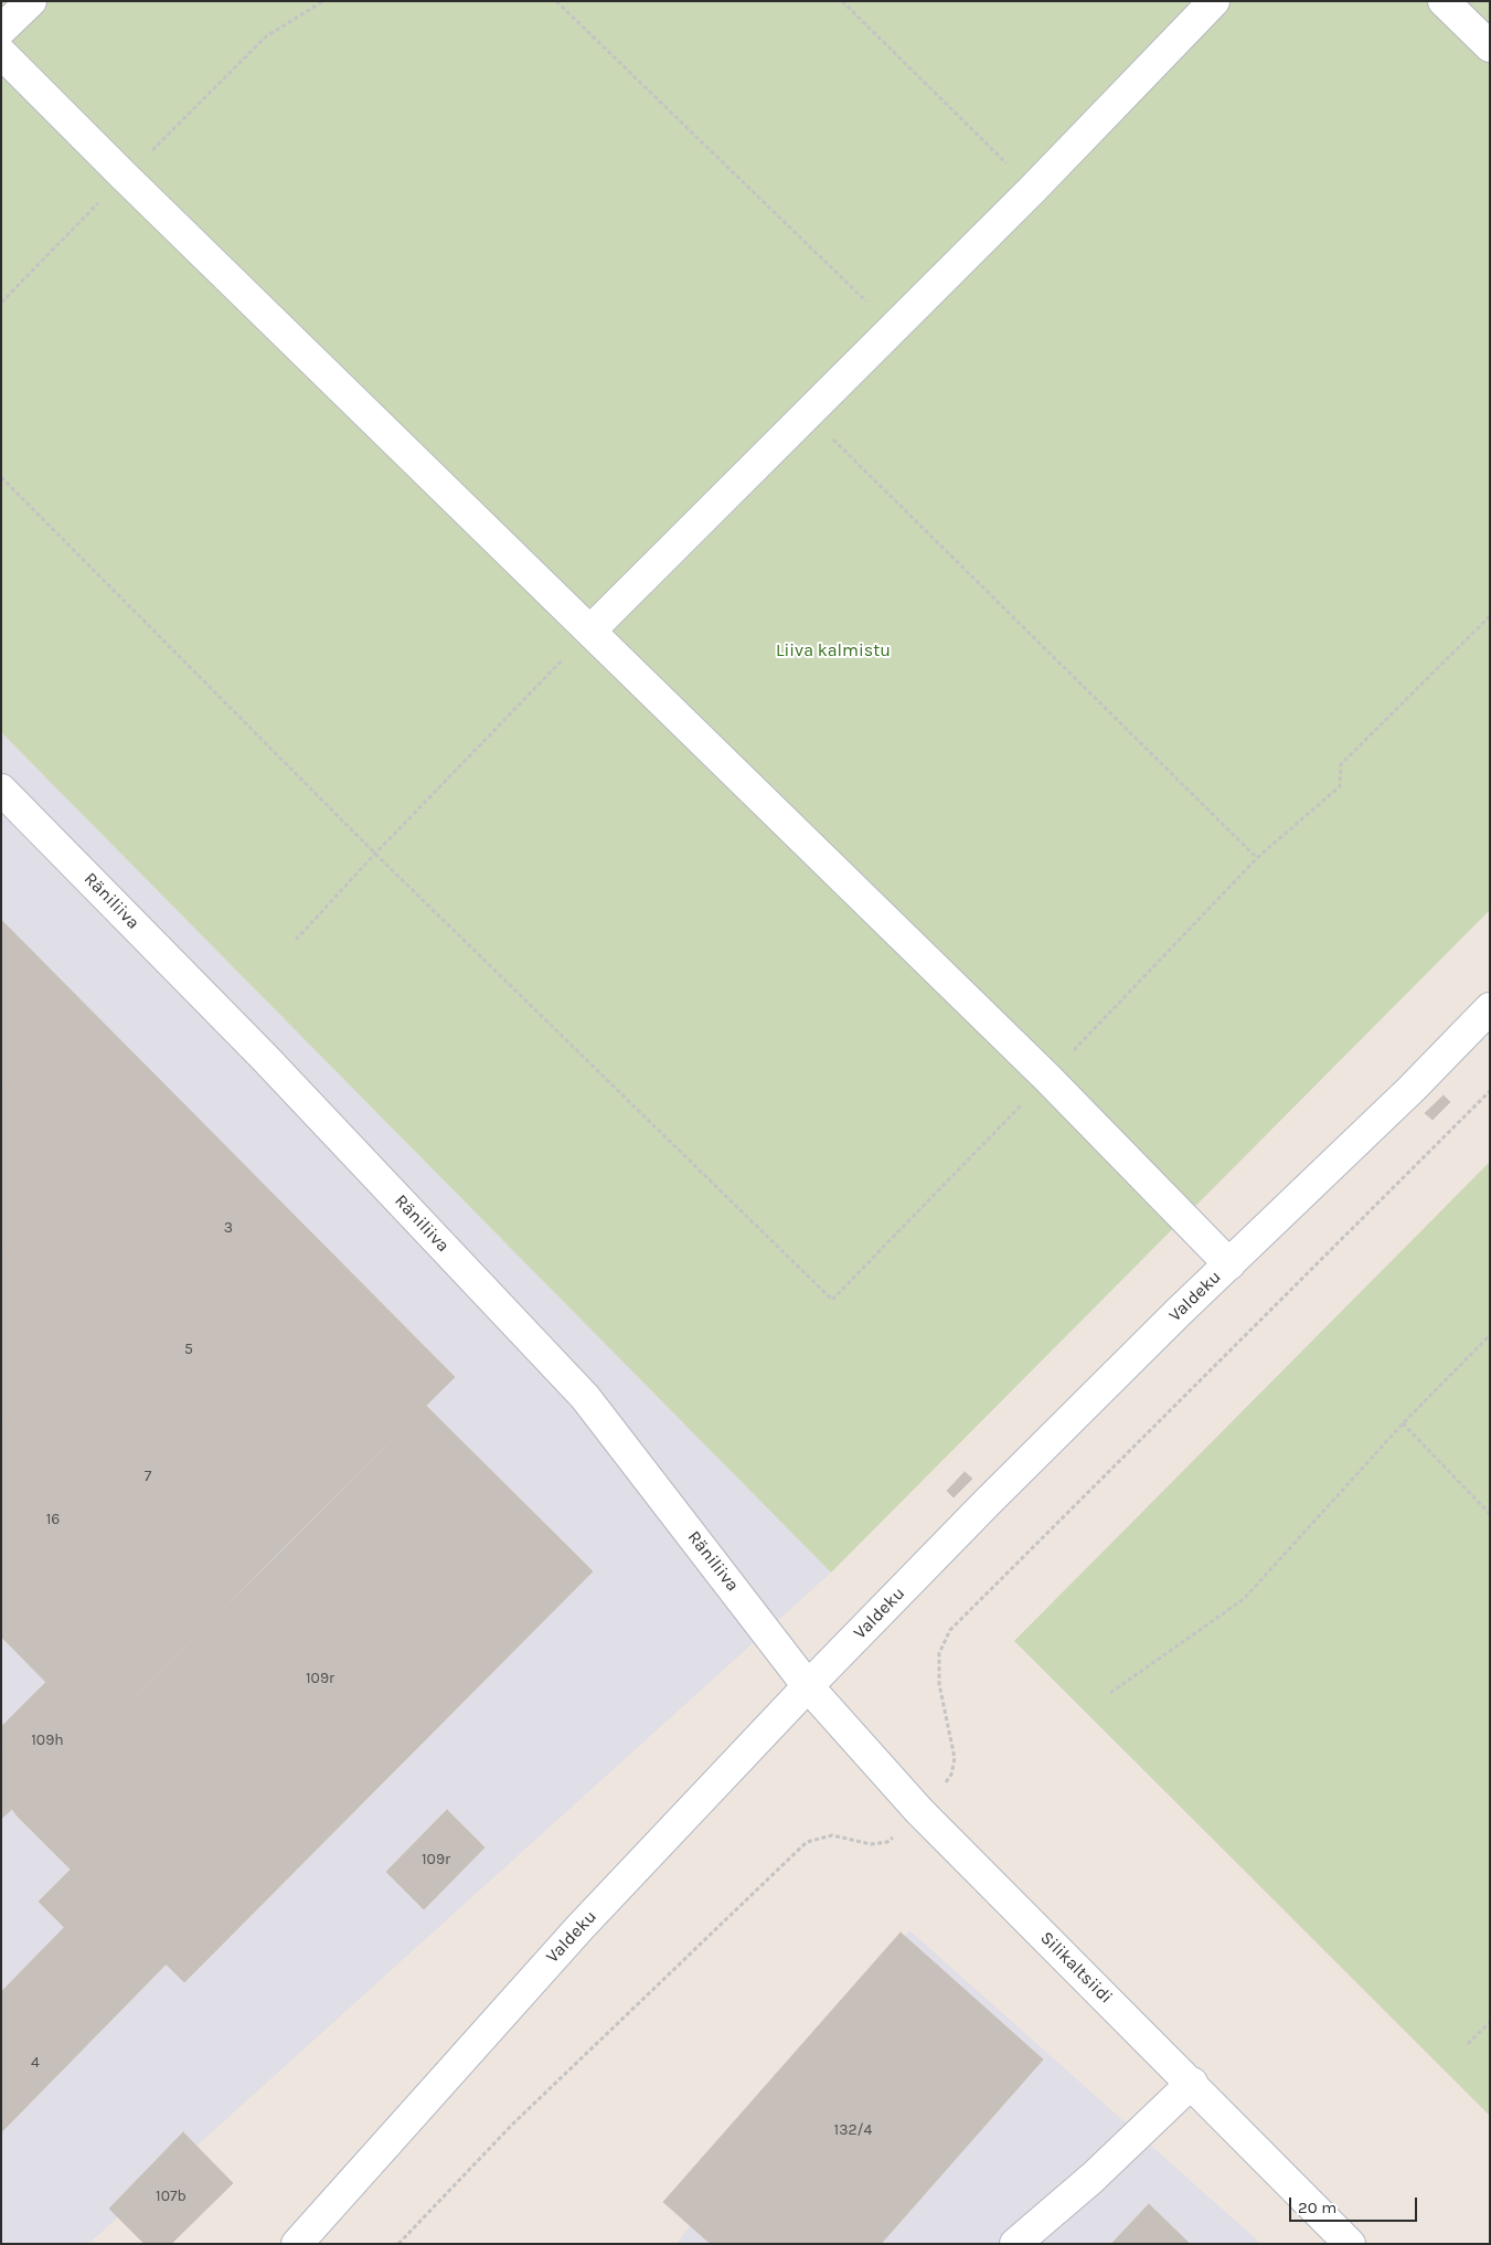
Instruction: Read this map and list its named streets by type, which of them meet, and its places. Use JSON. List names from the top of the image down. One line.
{"streets":{"street":["Räniliiva","Valdeku","Silikaltsiidi"]},"crossings":[["Räniliiva","Valdeku"],["Räniliiva","Silikaltsiidi"],["Valdeku","Silikaltsiidi"]],"parks":["Liiva kalmistu"],"house_numbers":["3","5","7","16","109r","109h","109r","4","132/4","107b"],"scale_bar":"20 m"}
